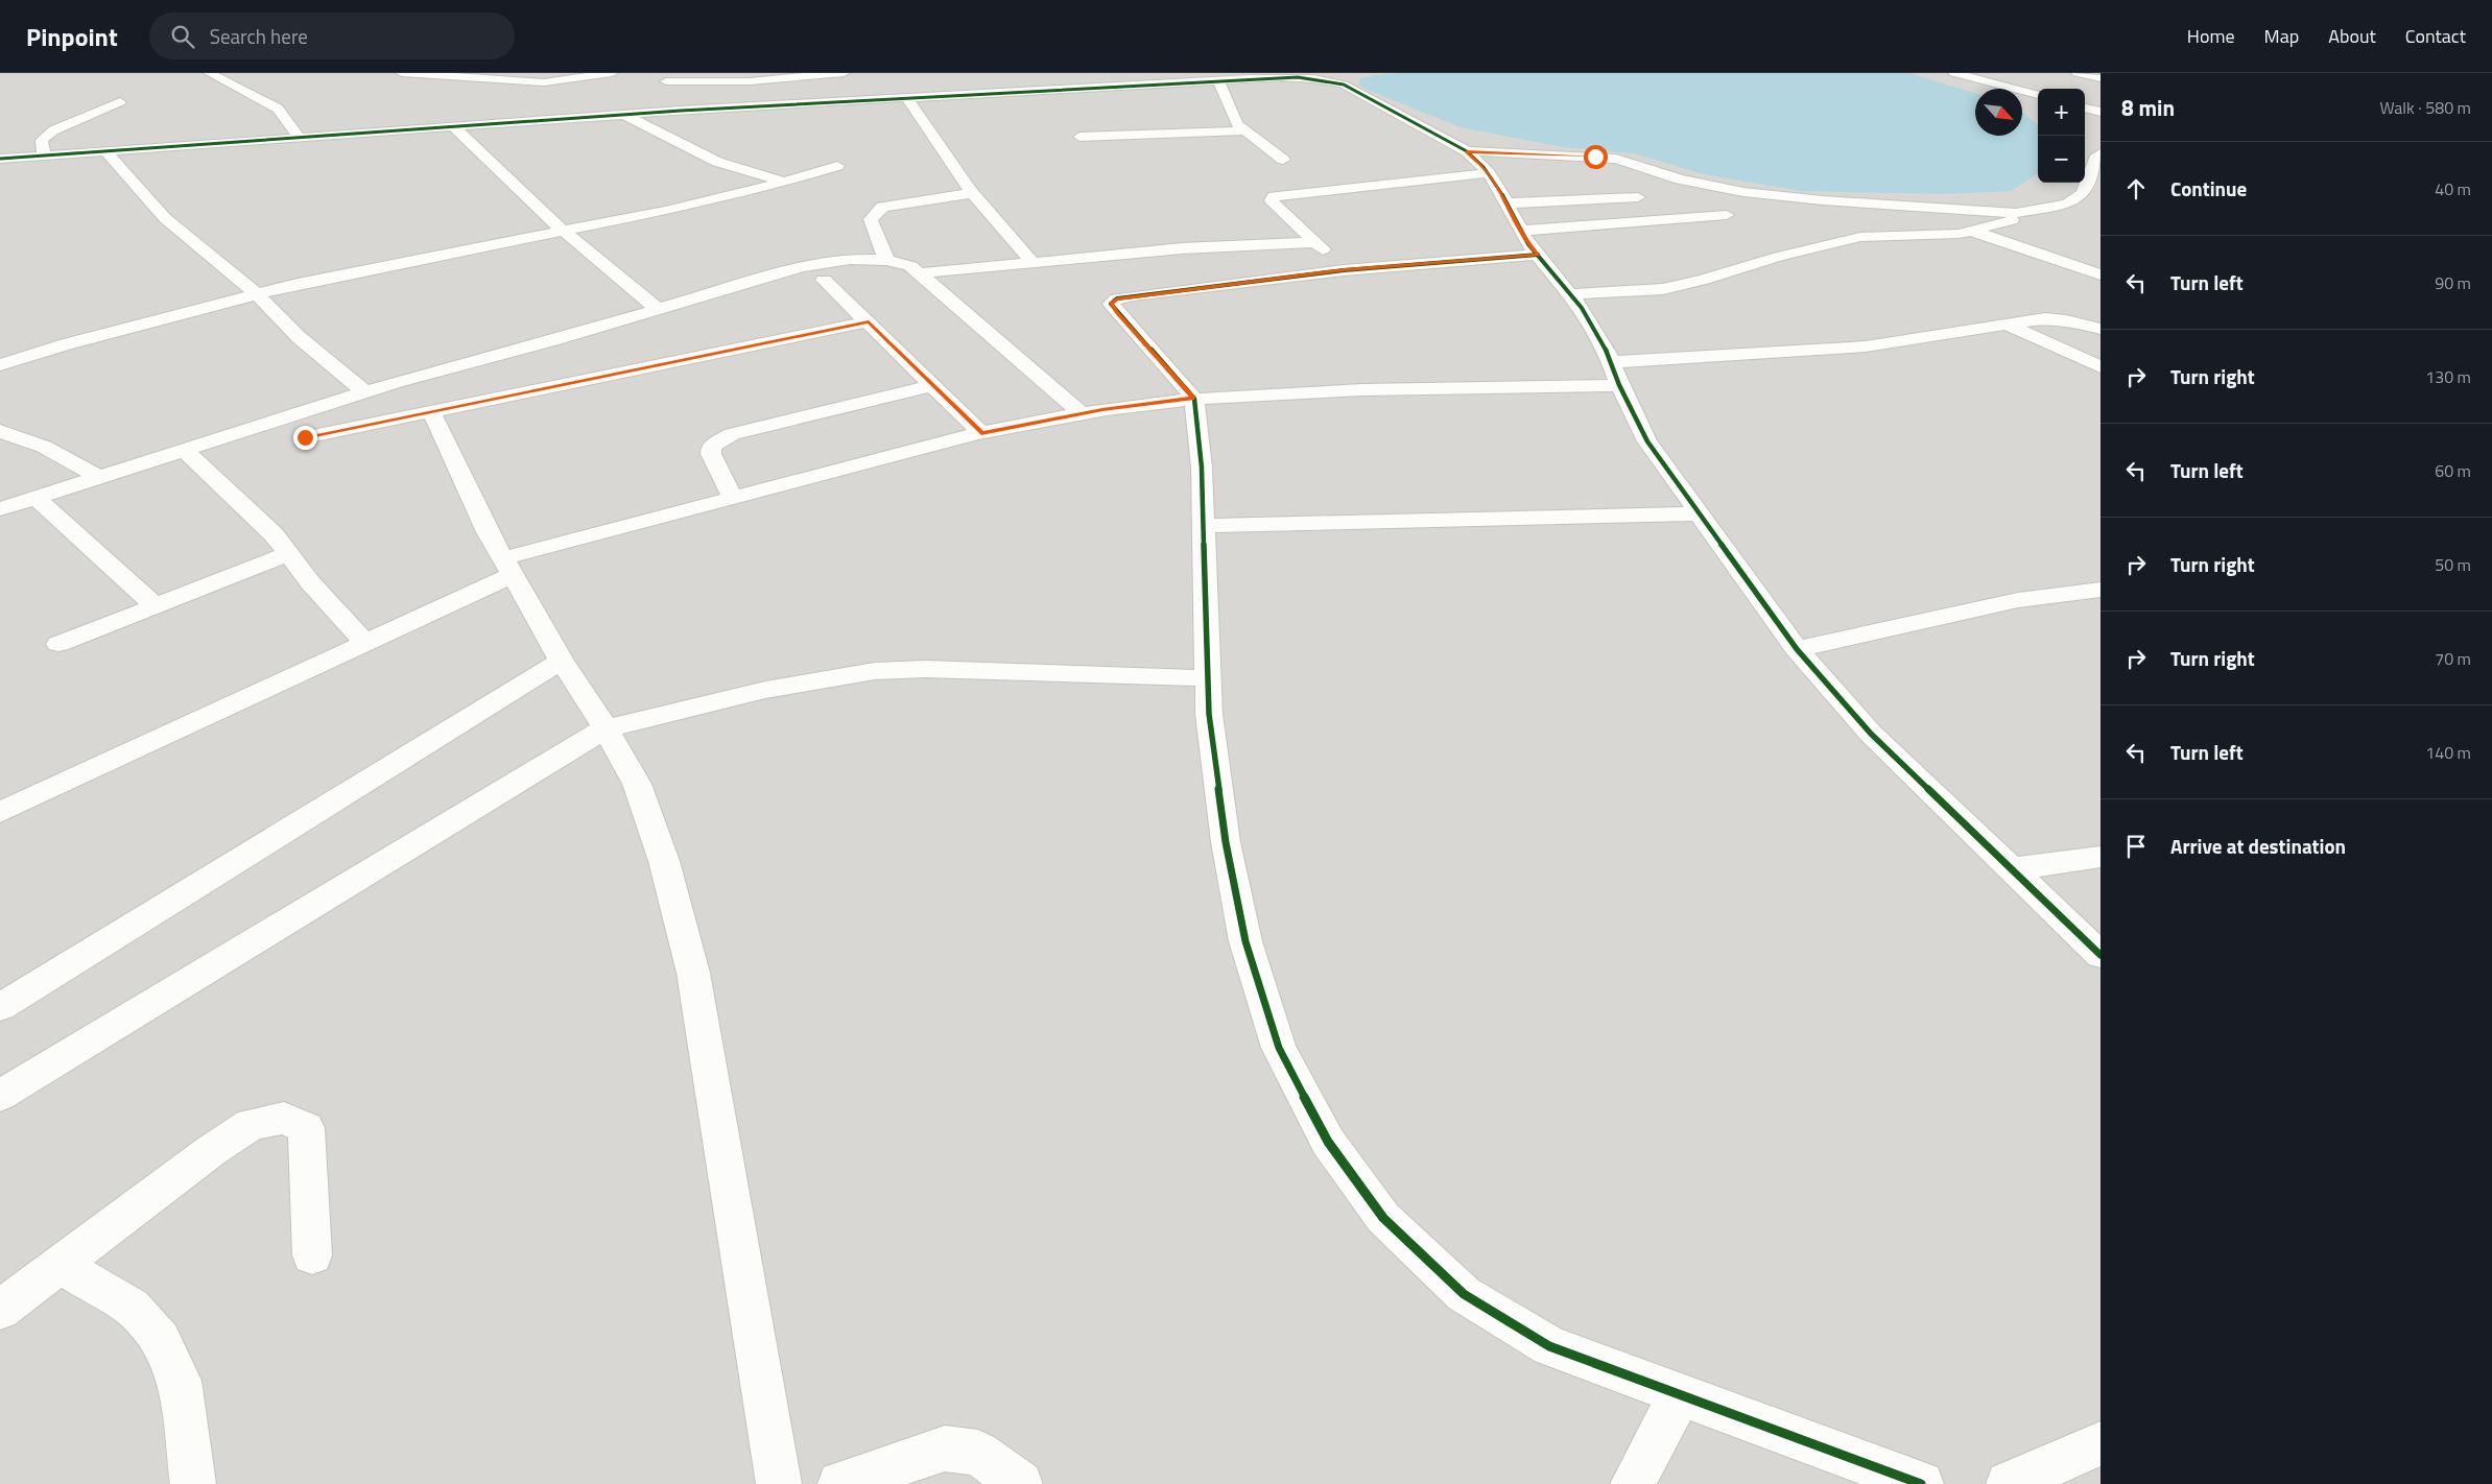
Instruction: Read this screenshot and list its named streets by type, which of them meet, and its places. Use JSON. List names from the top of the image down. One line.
{"north":"bottom right","page":{"header":"Pinpoint","search":"Search here","nav":["Home","Map","About","Contact"],"heading":["8 min","Walk · 580 m"],"map_buttons":["+","−"],"list":[["Continue","40 m"],["Turn left","90 m"],["Turn right","130 m"],["Turn left","60 m"],["Turn right","50 m"],["Turn right","70 m"],["Turn left","140 m"],"Arrive at destination"]}}
